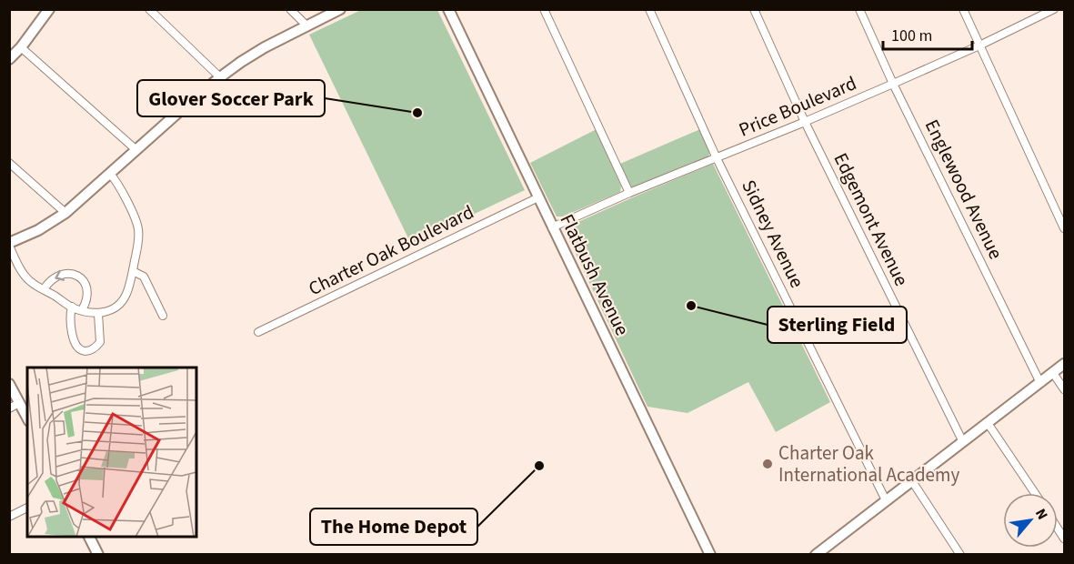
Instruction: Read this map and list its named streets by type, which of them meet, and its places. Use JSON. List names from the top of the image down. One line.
{"streets":{"street":["Price Boulevard","Englewood Avenue","Edgemont Avenue","Sidney Avenue","Charter Oak Boulevard","Flatbush Avenue"]},"crossings":[["Price Boulevard","Englewood Avenue"],["Price Boulevard","Edgemont Avenue"],["Price Boulevard","Sidney Avenue"],["Price Boulevard","Flatbush Avenue"],["Charter Oak Boulevard","Flatbush Avenue"]],"places":["Glover Soccer Park","Sterling Field","Charter Oak International Academy","The Home Depot"],"scale_bar":"100 m","north":"top right"}
